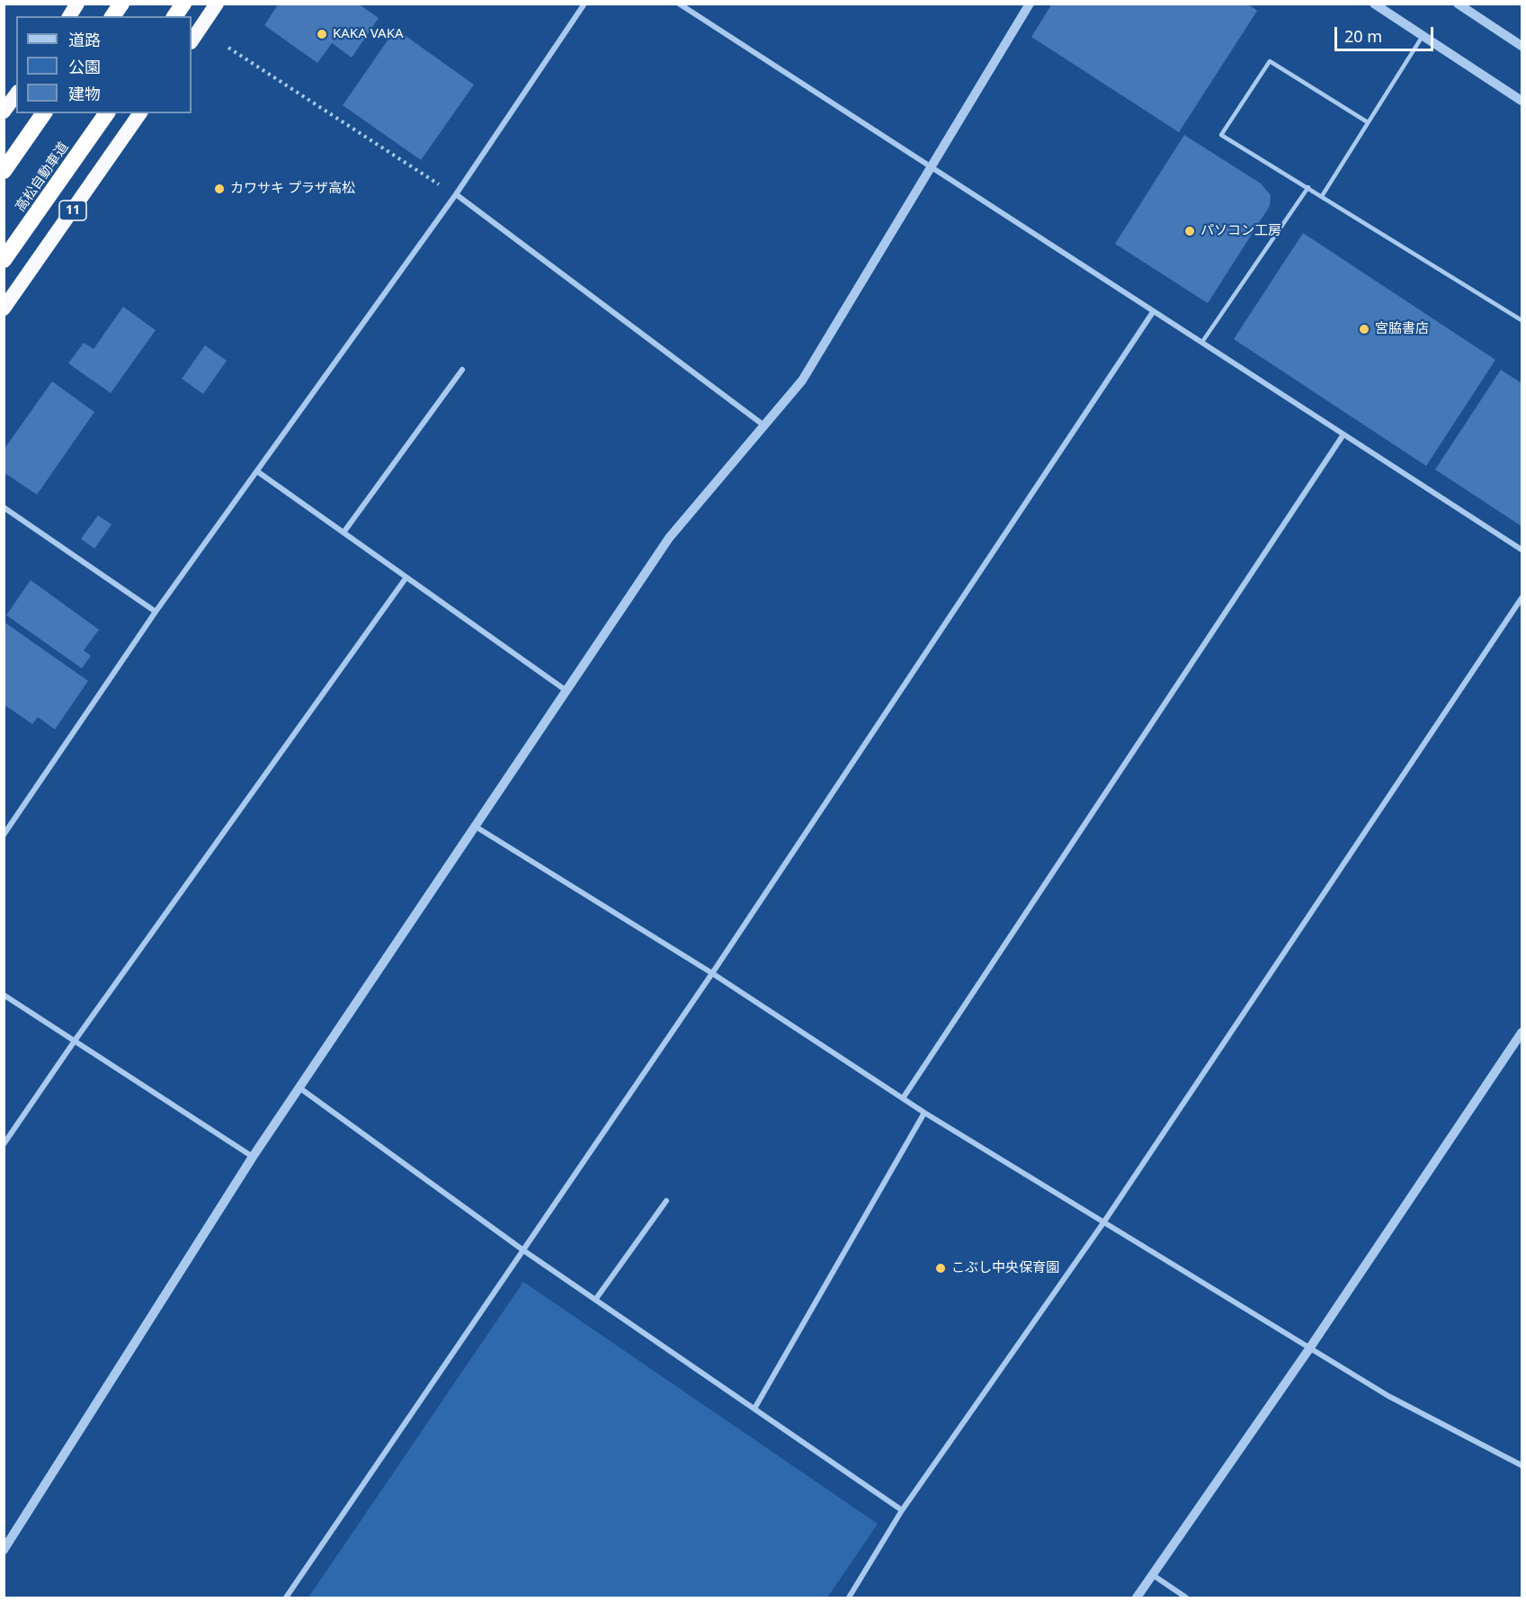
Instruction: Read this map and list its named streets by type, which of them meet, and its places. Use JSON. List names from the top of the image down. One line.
{"streets":{"highway":["高松自動車道","11"]},"places":["KAKA VAKA","カワサキ プラザ高松","パソコン工房","宮脇書店","こぶし中央保育園"],"legend":["道路","公園","建物"],"scale_bar":"20 m"}
